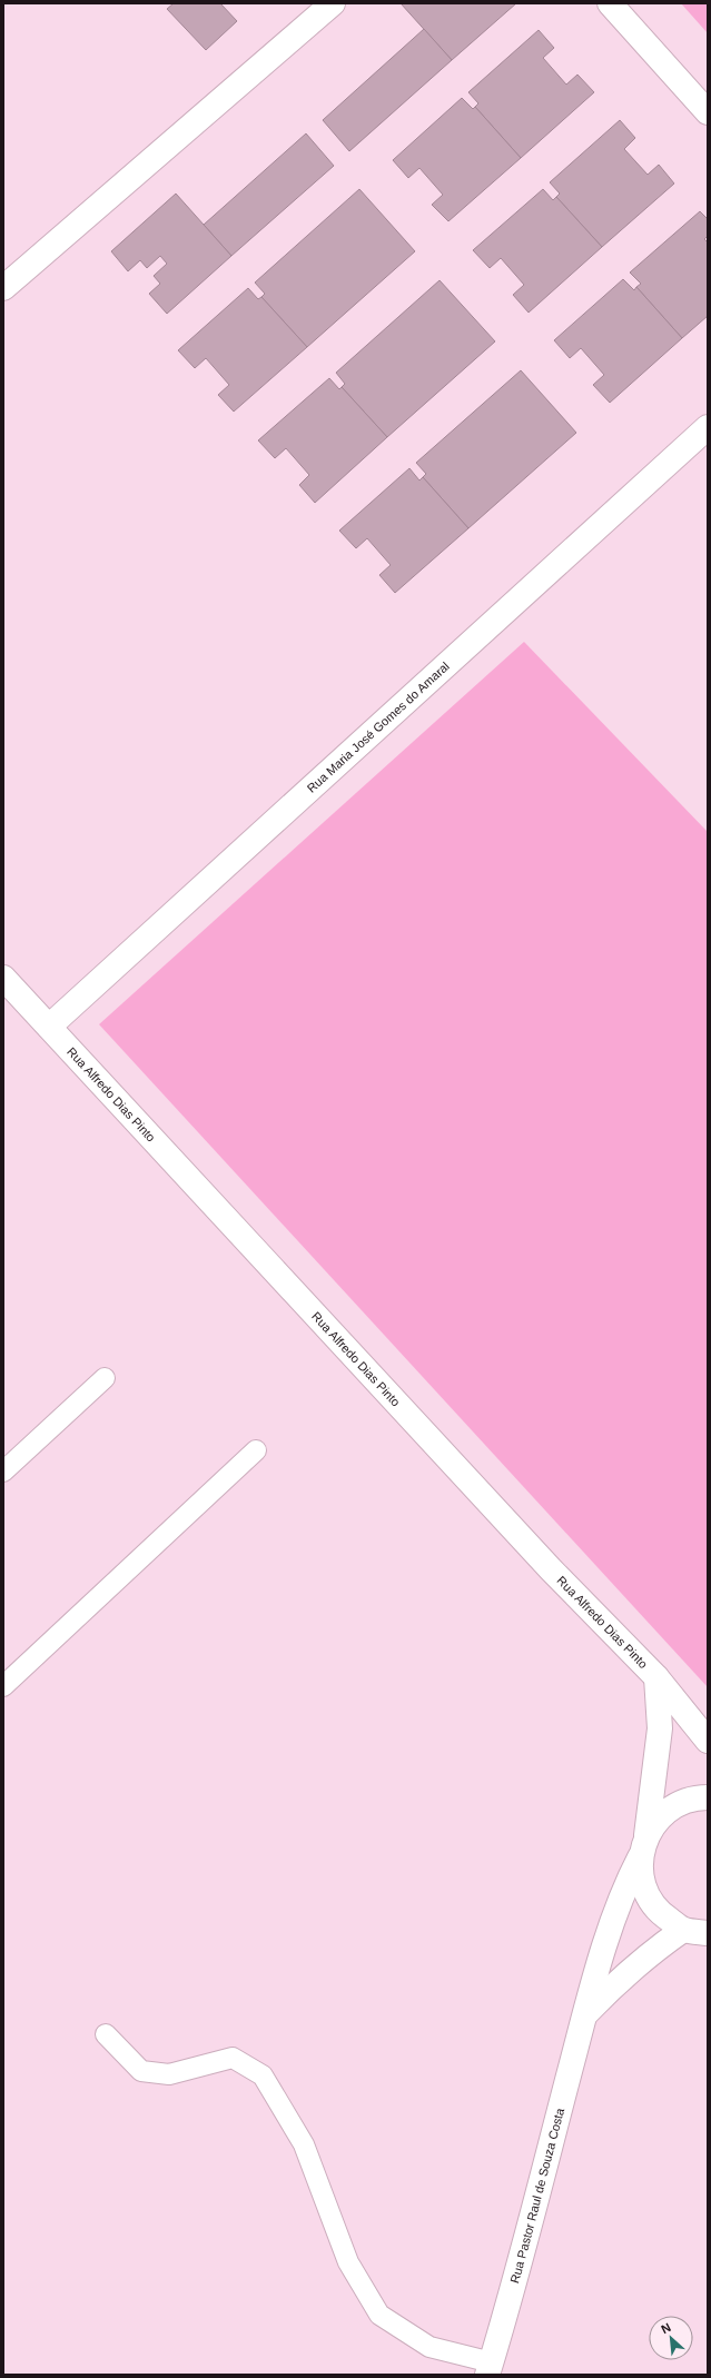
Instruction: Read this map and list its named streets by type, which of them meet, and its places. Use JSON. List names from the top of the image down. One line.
{"streets":{"street":["Rua Maria José Gomes do Amaral","Rua Alfredo Dias Pinto","Rua Pastor Raul de Souza Costa"]},"crossings":[["Rua Maria José Gomes do Amaral","Rua Alfredo Dias Pinto"],["Rua Alfredo Dias Pinto","Rua Pastor Raul de Souza Costa"]],"north":"top left"}
